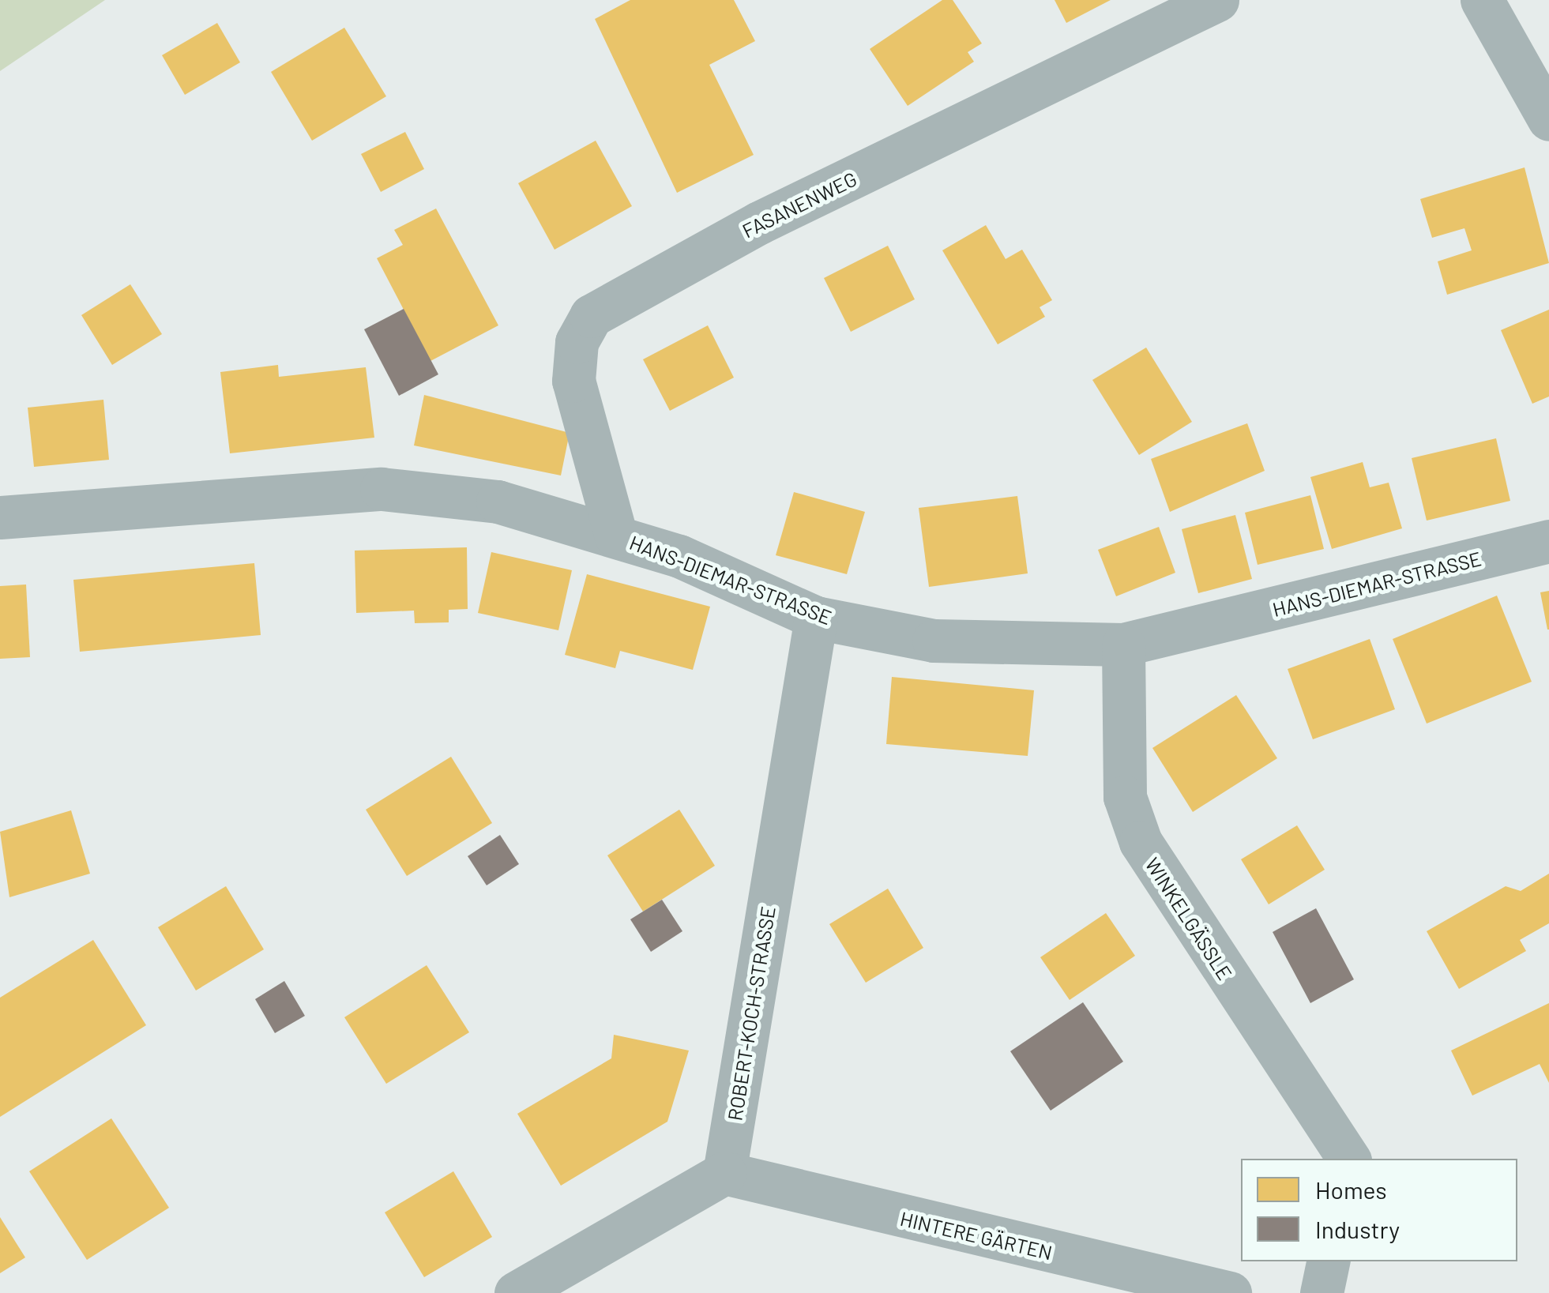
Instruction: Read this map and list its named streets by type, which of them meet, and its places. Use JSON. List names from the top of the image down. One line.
{"streets":{"street":["FASANENWEG","HANS-DIEMAR-STRASSE","WINKELGÄSSLE","ROBERT-KOCH-STRASSE","HINTERE GÄRTEN"]},"crossings":[["FASANENWEG","HANS-DIEMAR-STRASSE"],["HANS-DIEMAR-STRASSE","WINKELGÄSSLE"],["HANS-DIEMAR-STRASSE","ROBERT-KOCH-STRASSE"],["ROBERT-KOCH-STRASSE","HINTERE GÄRTEN"]],"legend":["Homes","Industry"]}
